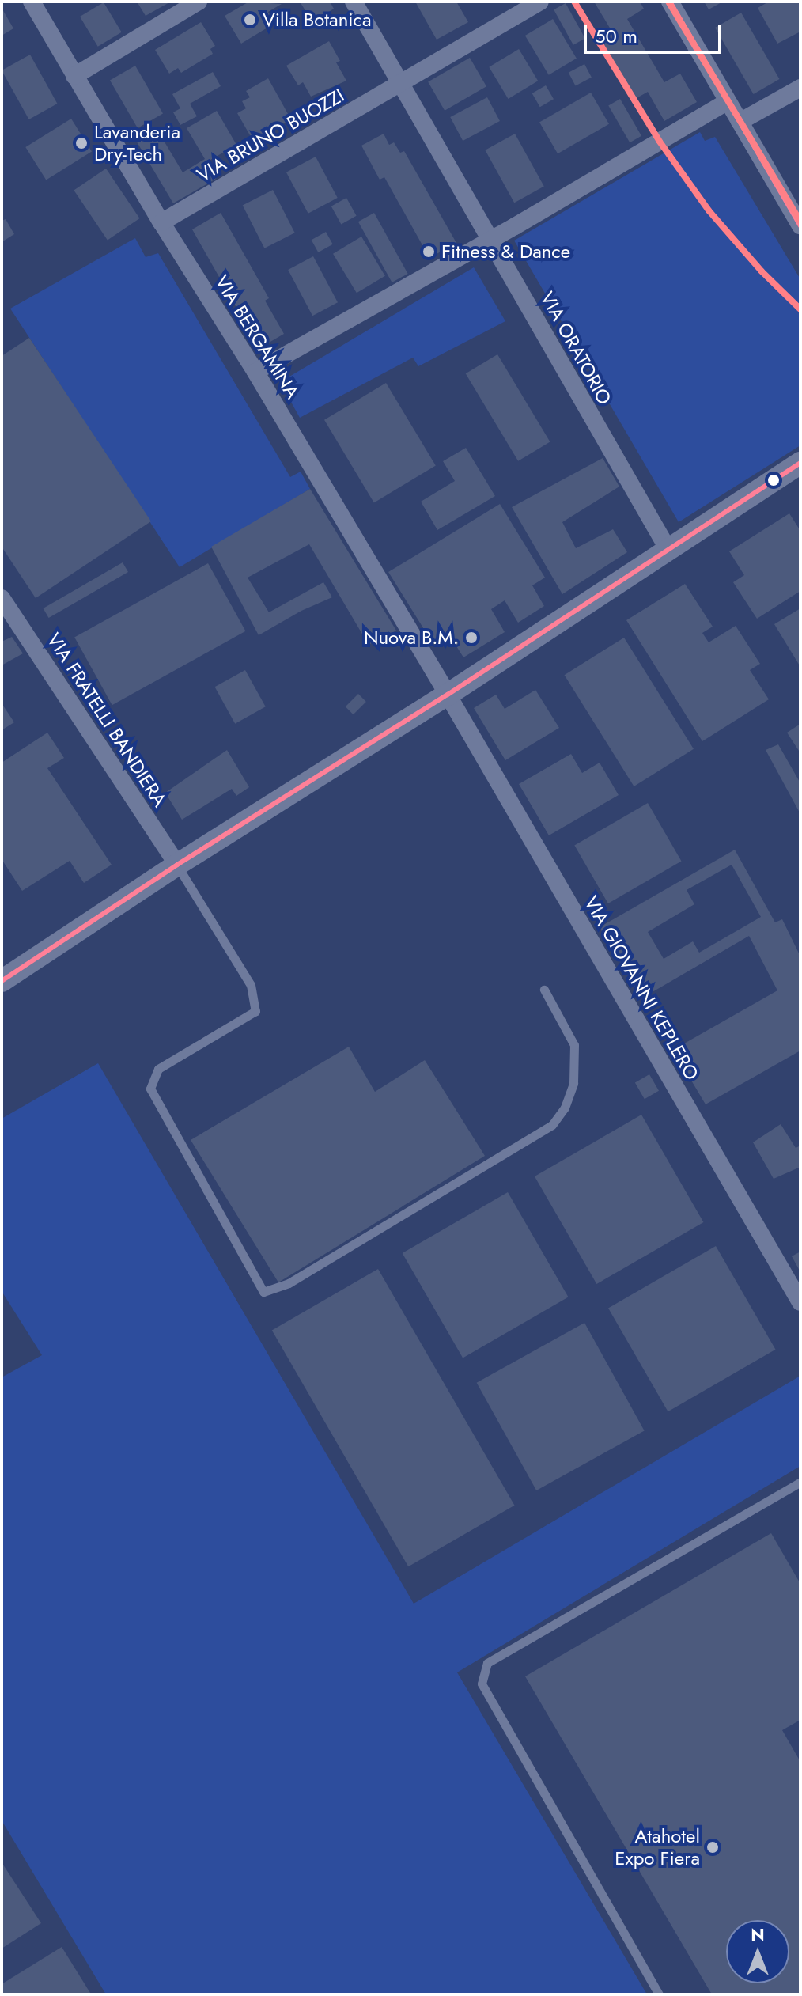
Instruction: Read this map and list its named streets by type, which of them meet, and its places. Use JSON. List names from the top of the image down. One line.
{"streets":{"street":["VIA BRUNO BUOZZI","VIA BERGAMINA","VIA ORATORIO","VIA FRATELLI BANDIERA","VIA GIOVANNI KEPLERO"]},"crossings":[["VIA BRUNO BUOZZI","VIA BERGAMINA"],["VIA BRUNO BUOZZI","VIA ORATORIO"],["VIA BERGAMINA","VIA GIOVANNI KEPLERO"]],"places":["Villa Botanica","Lavanderia Dry-Tech","Fitness & Dance","Nuova B.M.","Atahotel Expo Fiera"],"scale_bar":"50 m","north":"top"}
